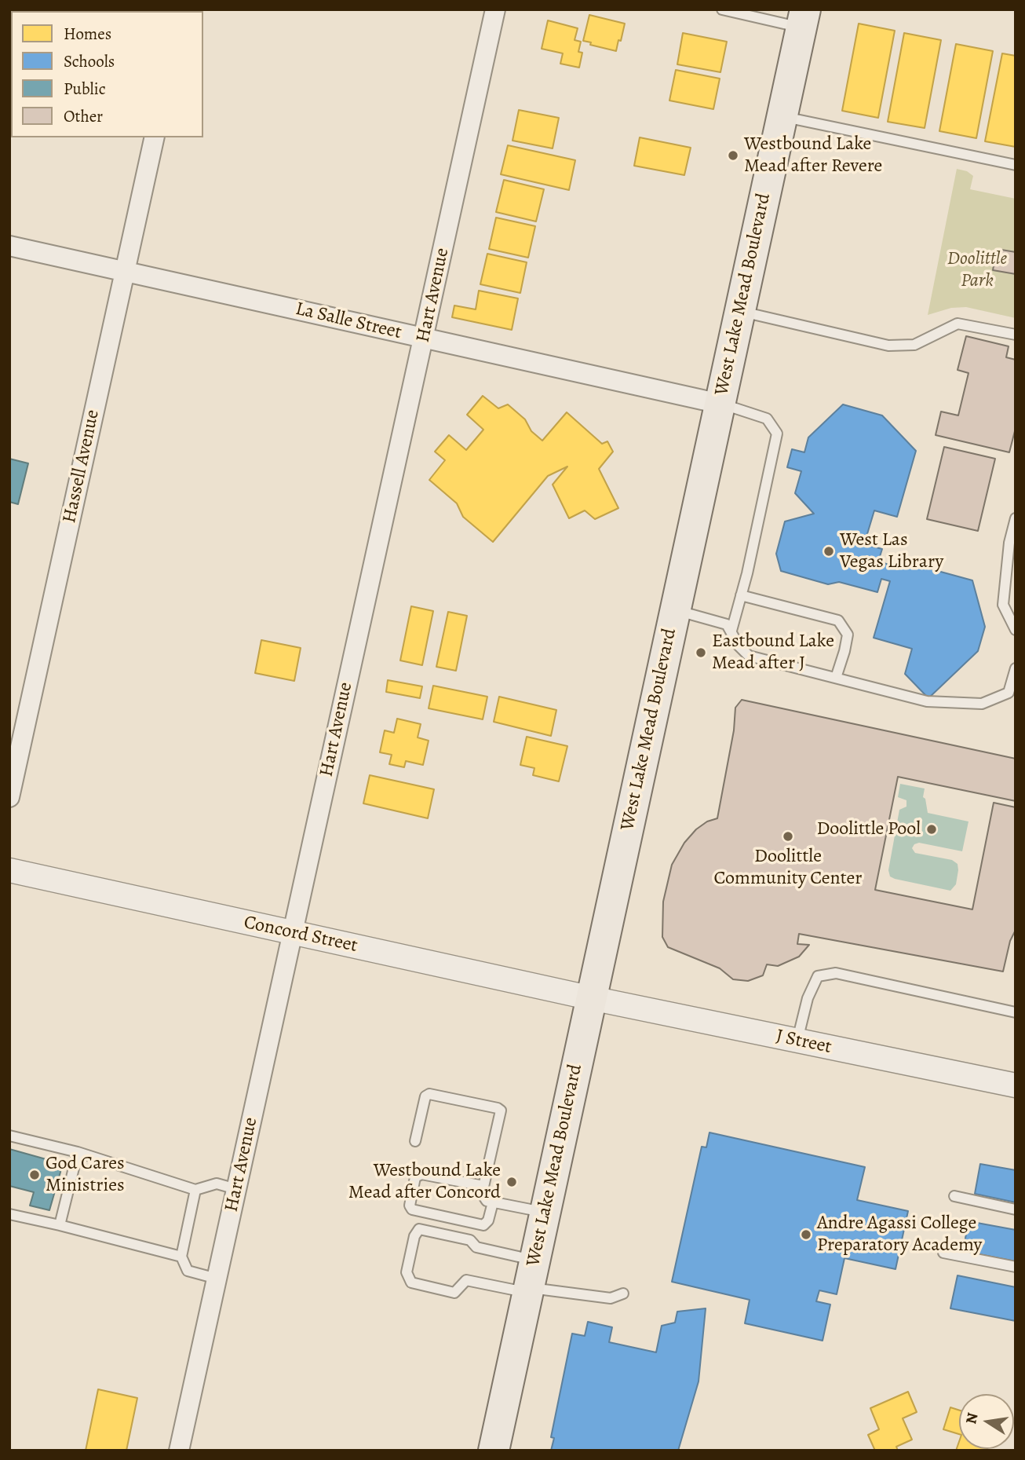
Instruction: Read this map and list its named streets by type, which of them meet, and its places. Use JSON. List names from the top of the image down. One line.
{"streets":{"main road":["West Lake Mead Boulevard"],"street":["Hart Avenue","La Salle Street","Hassell Avenue","Concord Street","J Street"]},"crossings":[["West Lake Mead Boulevard","La Salle Street"],["West Lake Mead Boulevard","Concord Street"],["West Lake Mead Boulevard","J Street"],["Hart Avenue","La Salle Street"],["Hart Avenue","Concord Street"],["La Salle Street","Hassell Avenue"],["Concord Street","J Street"]],"parks":["Doolittle Park"],"places":["Westbound Lake Mead after Revere","West Las Vegas Library","Eastbound Lake Mead after J","Doolittle Pool","Doolittle Community Center","God Cares Ministries","Westbound Lake Mead after Concord","Andre Agassi College Preparatory Academy"],"legend":["Homes","Schools","Public","Other"],"north":"left"}
